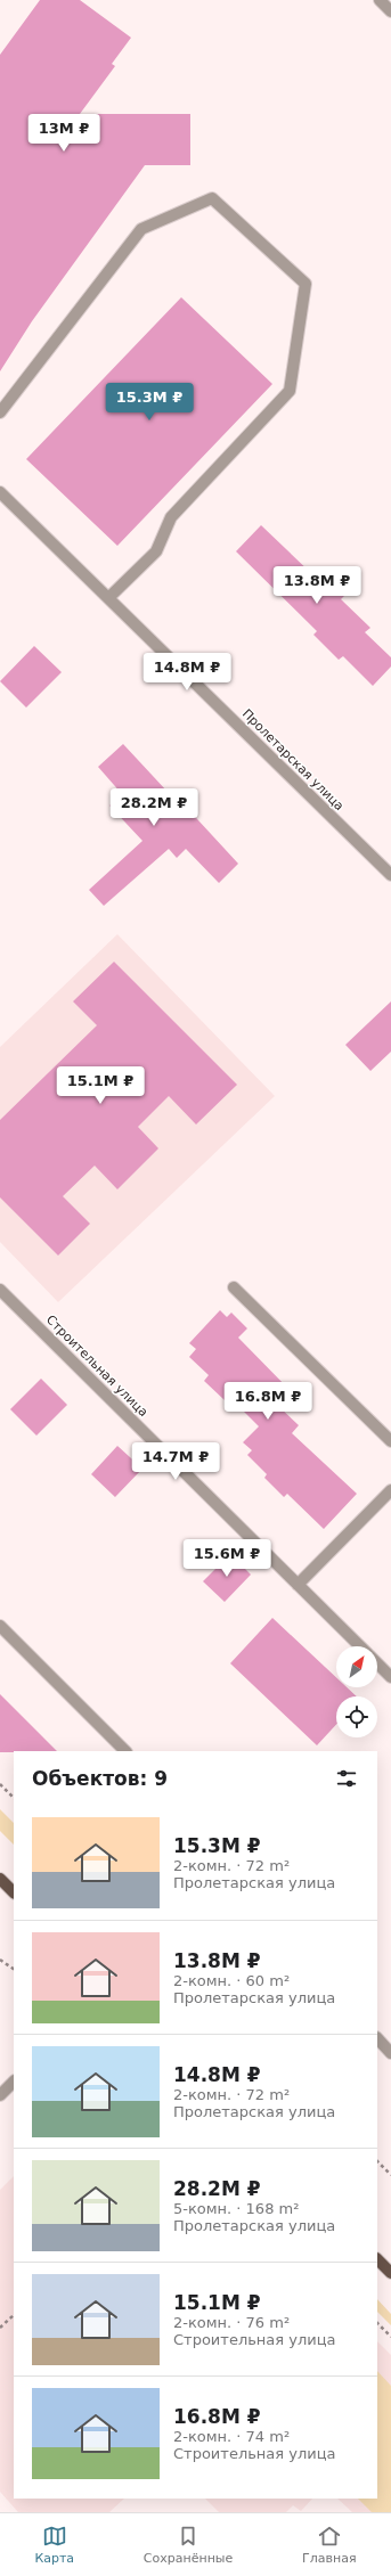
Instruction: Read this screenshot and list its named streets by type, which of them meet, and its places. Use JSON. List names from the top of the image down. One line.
{"streets":{"street":["Пролетарская улица","Строительная улица"]},"north":"top right","page":{"price":["13M ₽","15.3M ₽","13.8M ₽","14.8M ₽","28.2M ₽","15.1M ₽","16.8M ₽","14.7M ₽","15.6M ₽"],"heading":"Объектов: 9","list":[{"name":"15.3M ₽","note":"2-комн. · 72 m² · Пролетарская улица"},{"name":"13.8M ₽","note":"2-комн. · 60 m² · Пролетарская улица"},{"name":"14.8M ₽","note":"2-комн. · 72 m² · Пролетарская улица"},{"name":"28.2M ₽","note":"5-комн. · 168 m² · Пролетарская улица"},{"name":"15.1M ₽","note":"2-комн. · 76 m² · Строительная улица"},{"name":"16.8M ₽","note":"2-комн. · 74 m² · Строительная улица"}],"tabs":["Карта","Сохранённые","Главная"]}}
